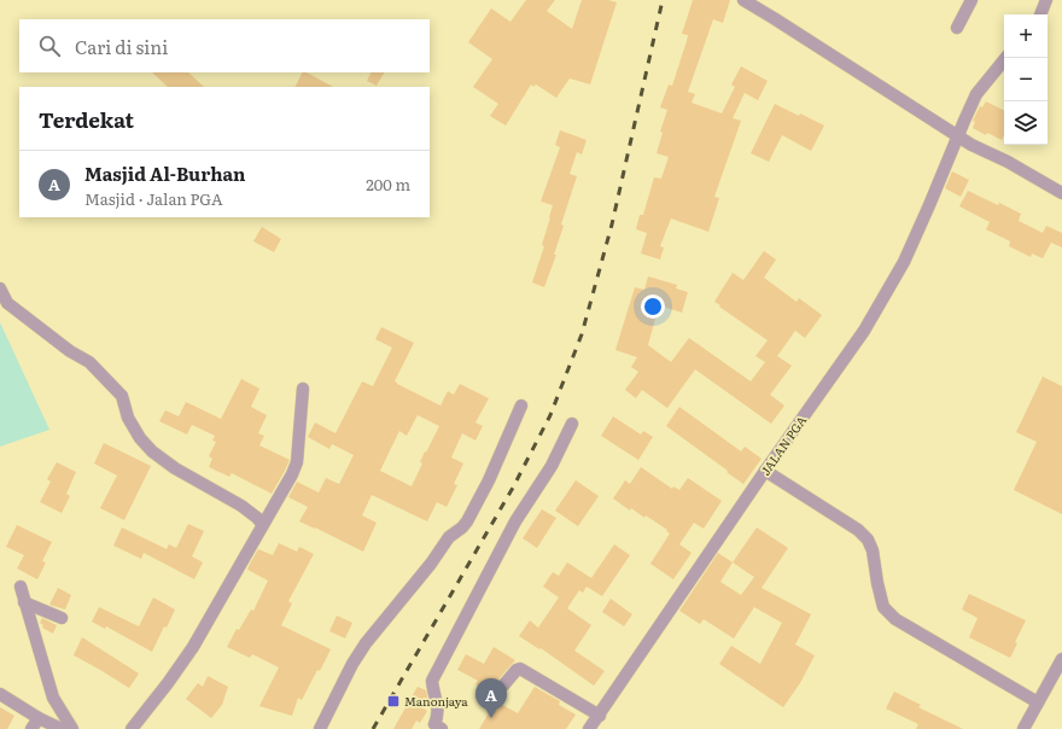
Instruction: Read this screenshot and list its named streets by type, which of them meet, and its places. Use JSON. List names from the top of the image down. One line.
{"streets":{"street":["JALAN PGA"]},"places":{"transit":["Manonjaya"]},"page":{"map_buttons":["+","−"],"search":"Cari di sini","heading":"Terdekat","list":[{"mark":"A","name":"Masjid Al-Burhan","note":"Masjid · Jalan PGA","value":"200 m"}],"pins":"A"}}
